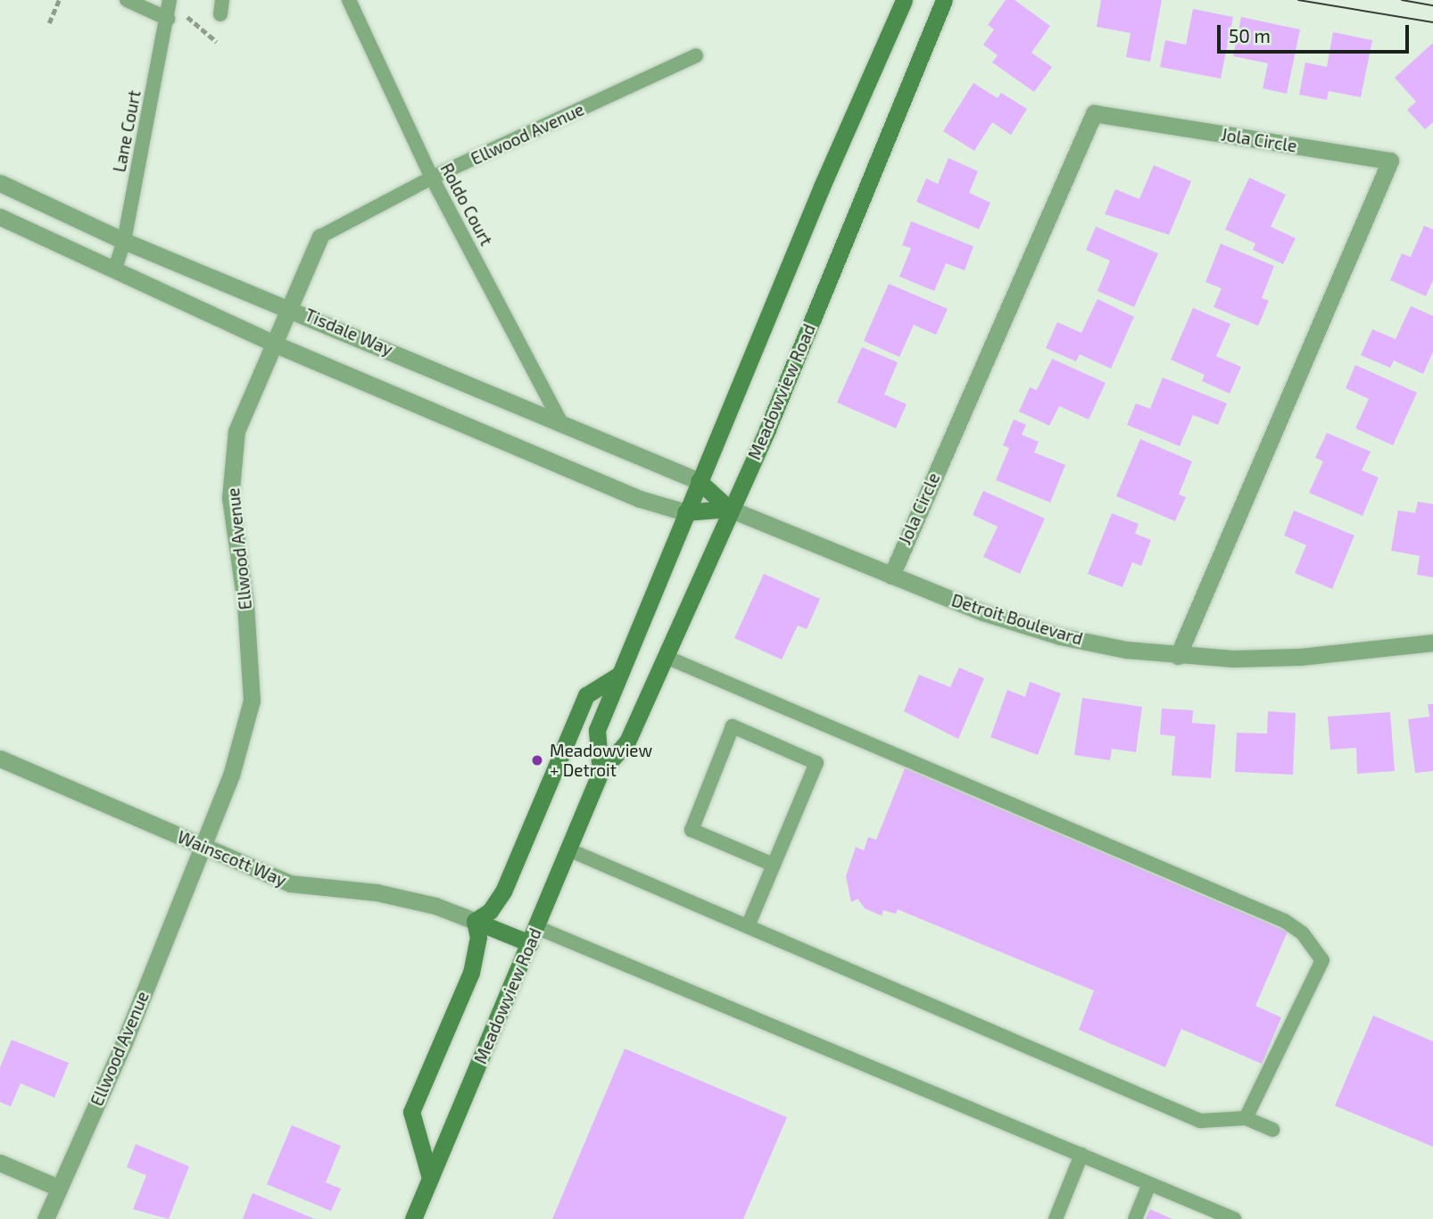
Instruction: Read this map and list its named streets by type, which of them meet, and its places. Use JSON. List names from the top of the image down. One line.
{"streets":{"main road":["Meadowview Road"],"street":["Ellwood Avenue","Jola Circle","Tisdale Way","Detroit Boulevard","Wainscott Way"],"lane":["Lane Court","Roldo Court"]},"crossings":[["Lane Court","Tisdale Way"],["Ellwood Avenue","Roldo Court"],["Ellwood Avenue","Tisdale Way"],["Ellwood Avenue","Wainscott Way"],["Jola Circle","Detroit Boulevard"],["Roldo Court","Tisdale Way"],["Tisdale Way","Meadowview Road"],["Meadowview Road","Detroit Boulevard"]],"places":["Meadowview + Detroit"],"scale_bar":"50 m"}
